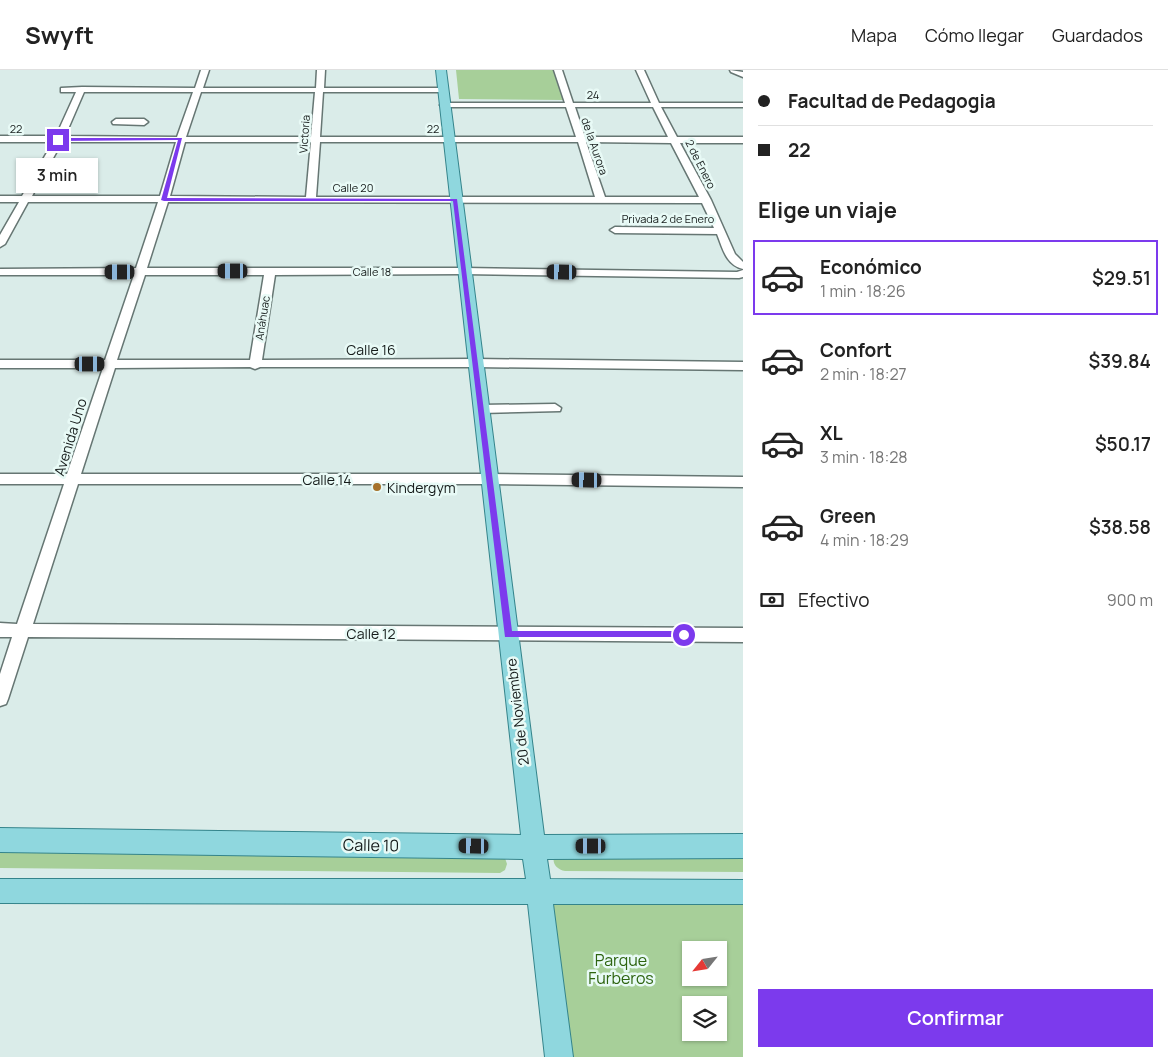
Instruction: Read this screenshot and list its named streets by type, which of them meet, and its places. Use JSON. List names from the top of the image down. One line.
{"streets":{"main road":["20 de Noviembre","Calle 10"],"street":["24","22","Victoria","de la Aurora","2 de Enero","Calle 20","Privada 2 de Enero","Calle 18","Anáhuac","Calle 16","Avenida Uno","Calle 14","Calle 12"]},"crossings":[["24","Victoria"],["24","de la Aurora"],["24","2 de Enero"],["24","Avenida Uno"],["24","20 de Noviembre"],["22","Victoria"],["22","de la Aurora"],["22","2 de Enero"],["22","Avenida Uno"],["22","20 de Noviembre"],["Victoria","Calle 20"],["de la Aurora","Calle 20"],["2 de Enero","Calle 20"],["2 de Enero","Privada 2 de Enero"],["Calle 20","Avenida Uno"],["Calle 20","20 de Noviembre"],["Calle 18","Anáhuac"],["Calle 18","Avenida Uno"],["Calle 18","20 de Noviembre"],["Anáhuac","Calle 16"],["Calle 16","Avenida Uno"],["Calle 16","20 de Noviembre"],["Avenida Uno","Calle 14"],["Avenida Uno","Calle 12"],["Calle 14","20 de Noviembre"],["Calle 12","20 de Noviembre"],["20 de Noviembre","Calle 10"]],"parks":["Parque Furberos"],"places":["Kindergym"],"north":"bottom left","page":{"header":"Swyft","nav":["Mapa","Cómo llegar","Guardados"],"banner":["Facultad de Pedagogia","22"],"bubble":"3 min","heading":"Elige un viaje","list":[{"name":"Económico","note":"1 min · 18:26","value":"$29.51"},{"name":"Confort","note":"2 min · 18:27","value":"$39.84"},{"name":"XL","note":"3 min · 18:28","value":"$50.17"},{"name":"Green","note":"4 min · 18:29","value":"$38.58"}],"pay":["Efectivo","900 m"],"buttons":"Confirmar"}}
